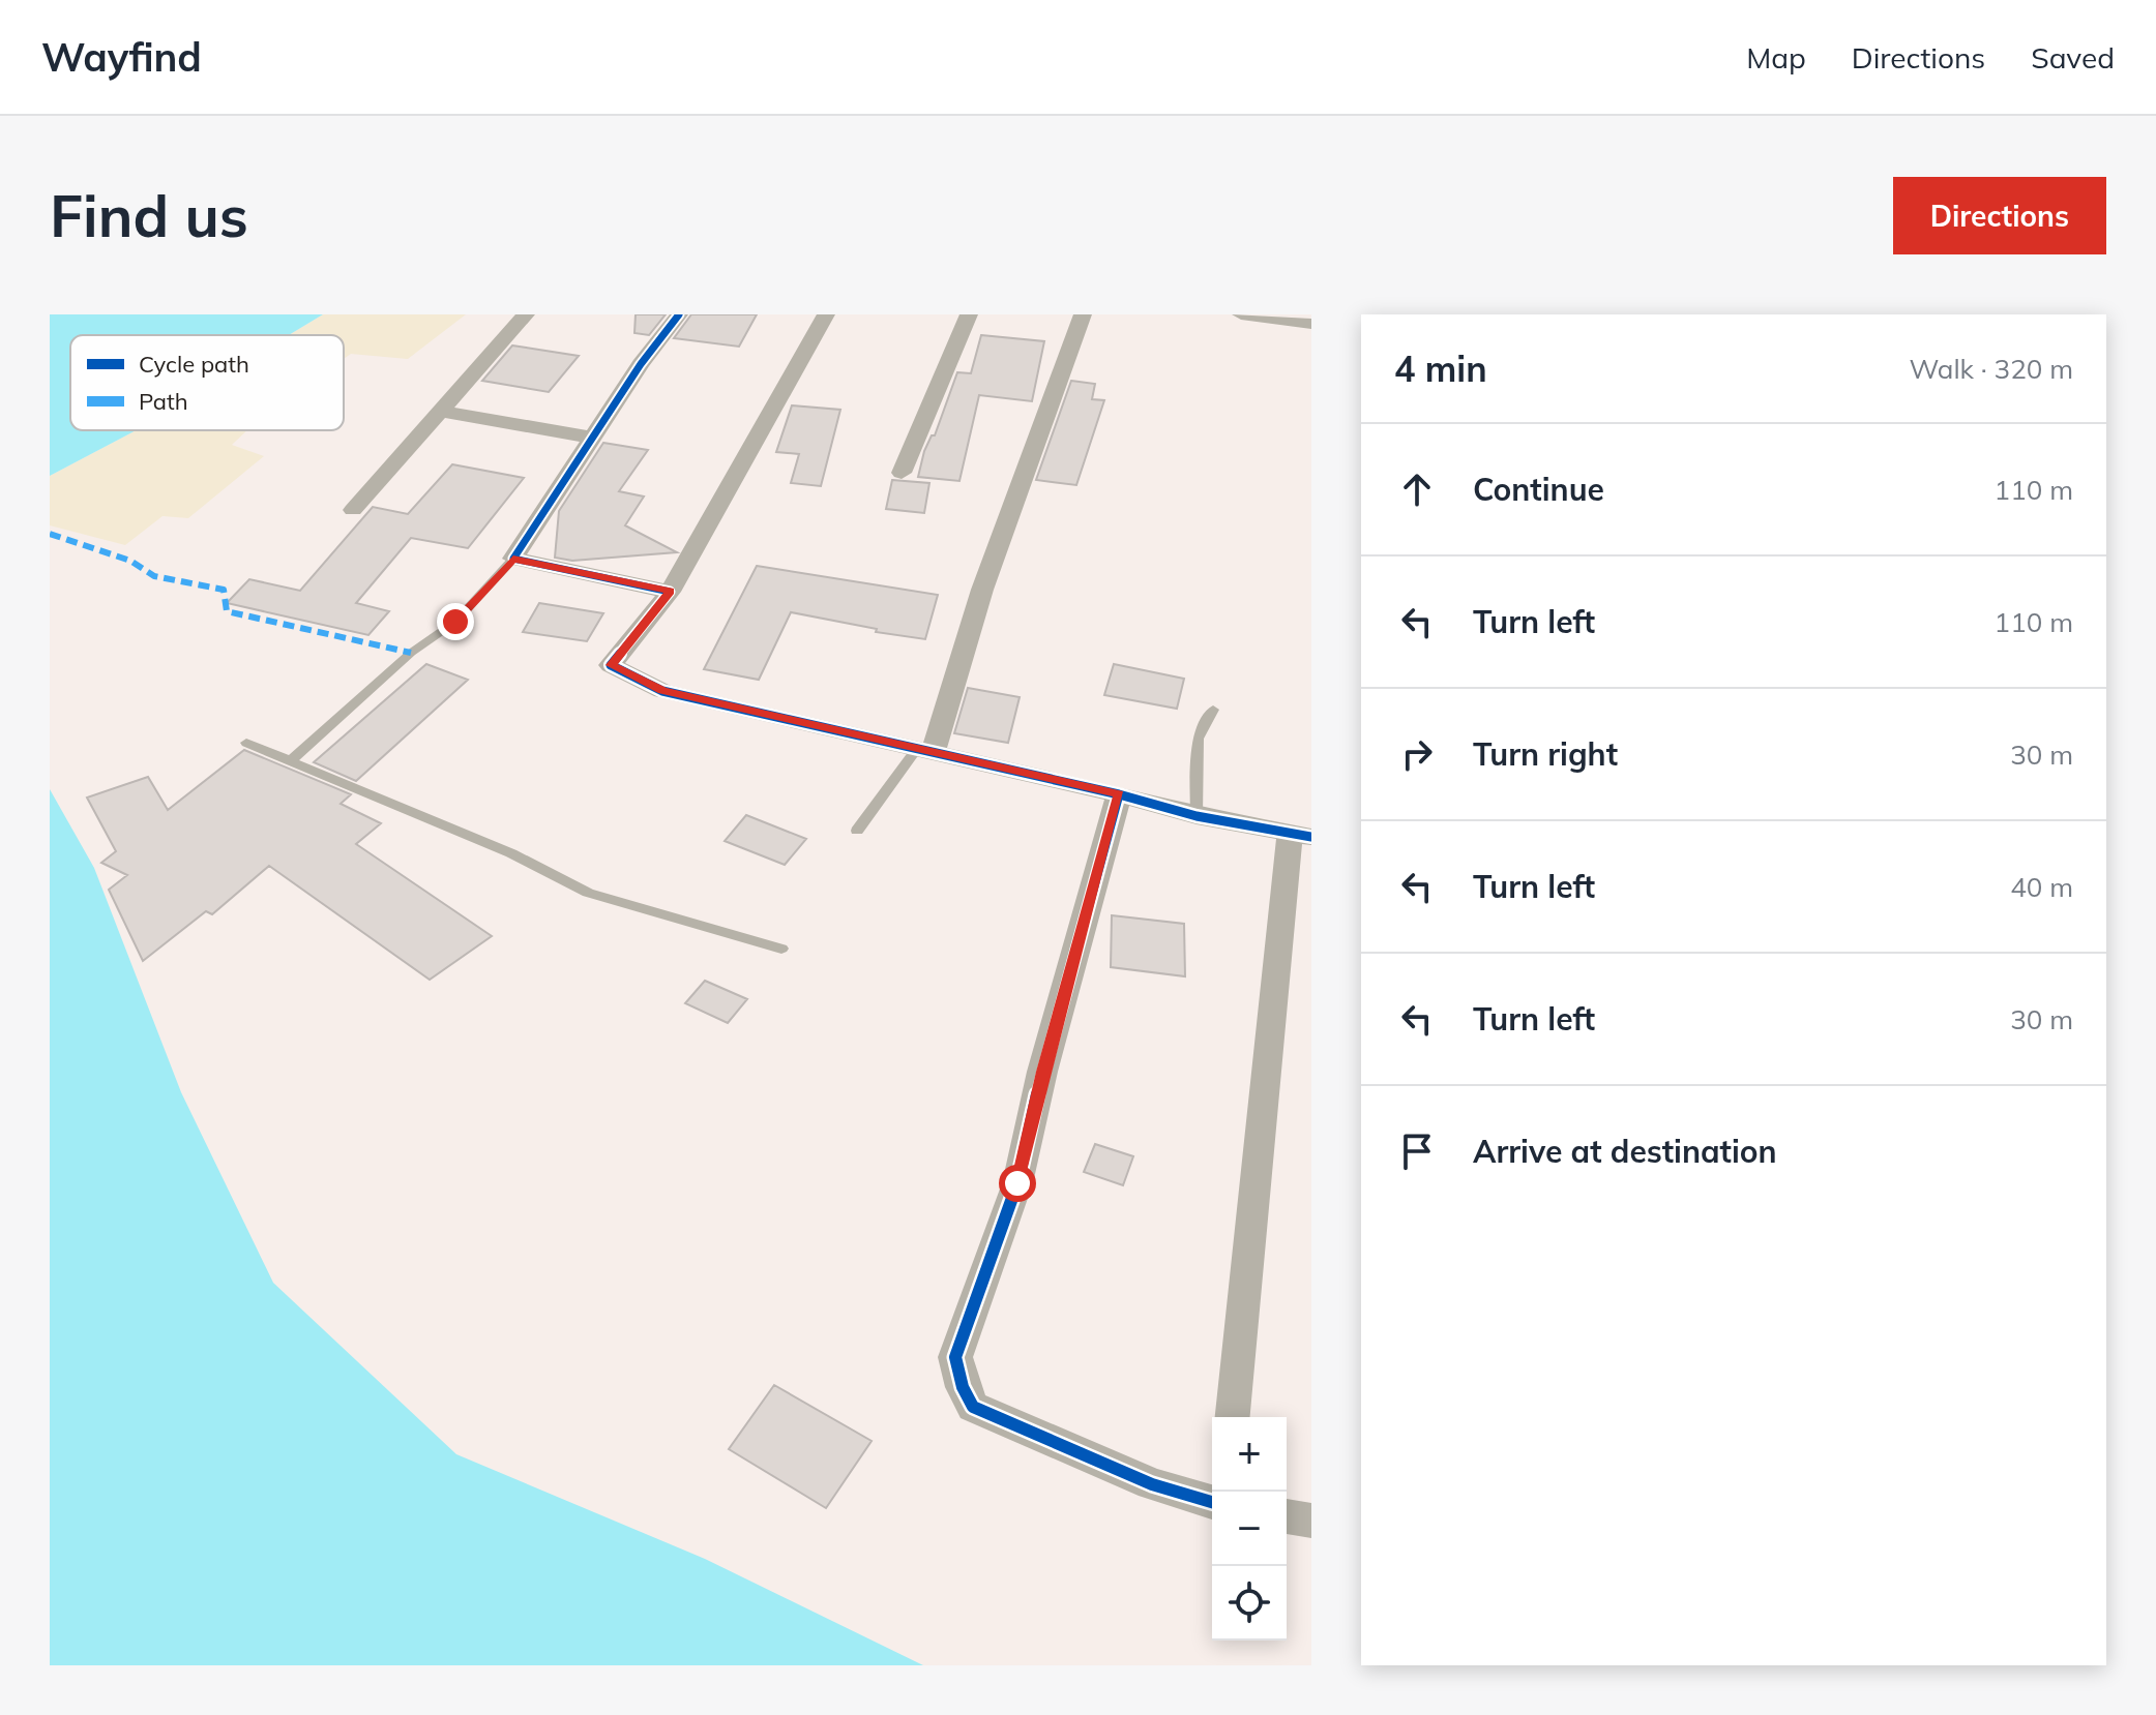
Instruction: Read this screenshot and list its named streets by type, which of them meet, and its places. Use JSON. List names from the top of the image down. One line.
{"legend":["Cycle path","Path"],"page":{"header":"Wayfind","nav":["Map","Directions","Saved"],"buttons":"Directions","title":"Find us","heading":["4 min","Walk · 320 m"],"list":[["Continue","110 m"],["Turn left","110 m"],["Turn right","30 m"],["Turn left","40 m"],["Turn left","30 m"],"Arrive at destination"],"map_buttons":["+","−"]}}
